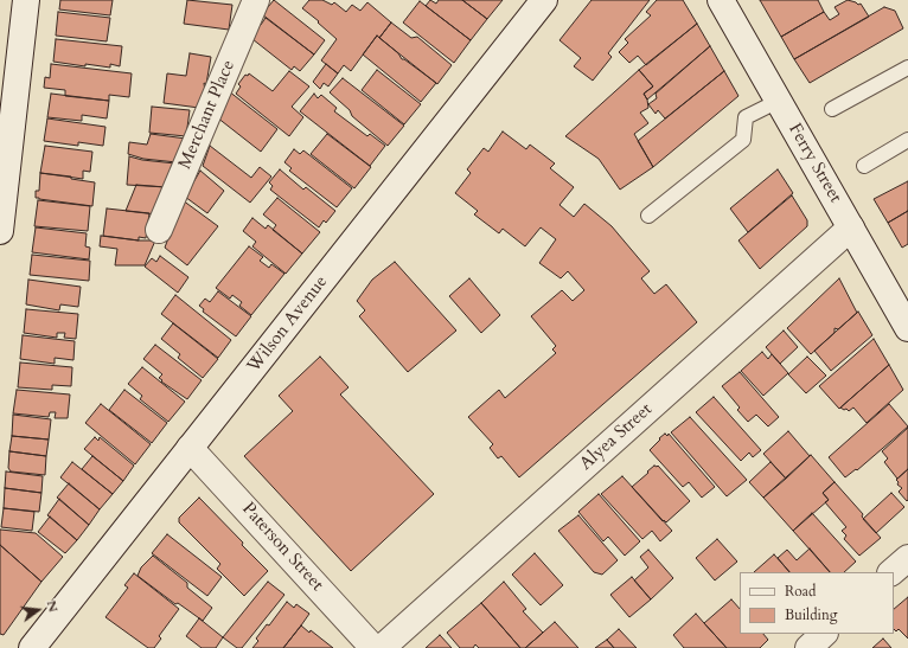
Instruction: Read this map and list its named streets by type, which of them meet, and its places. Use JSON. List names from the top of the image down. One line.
{"streets":{"street":["Merchant Place","Ferry Street","Wilson Avenue","Alyea Street","Paterson Street"]},"crossings":[["Ferry Street","Alyea Street"],["Wilson Avenue","Paterson Street"]],"legend":["Road","Building"],"north":"right"}
